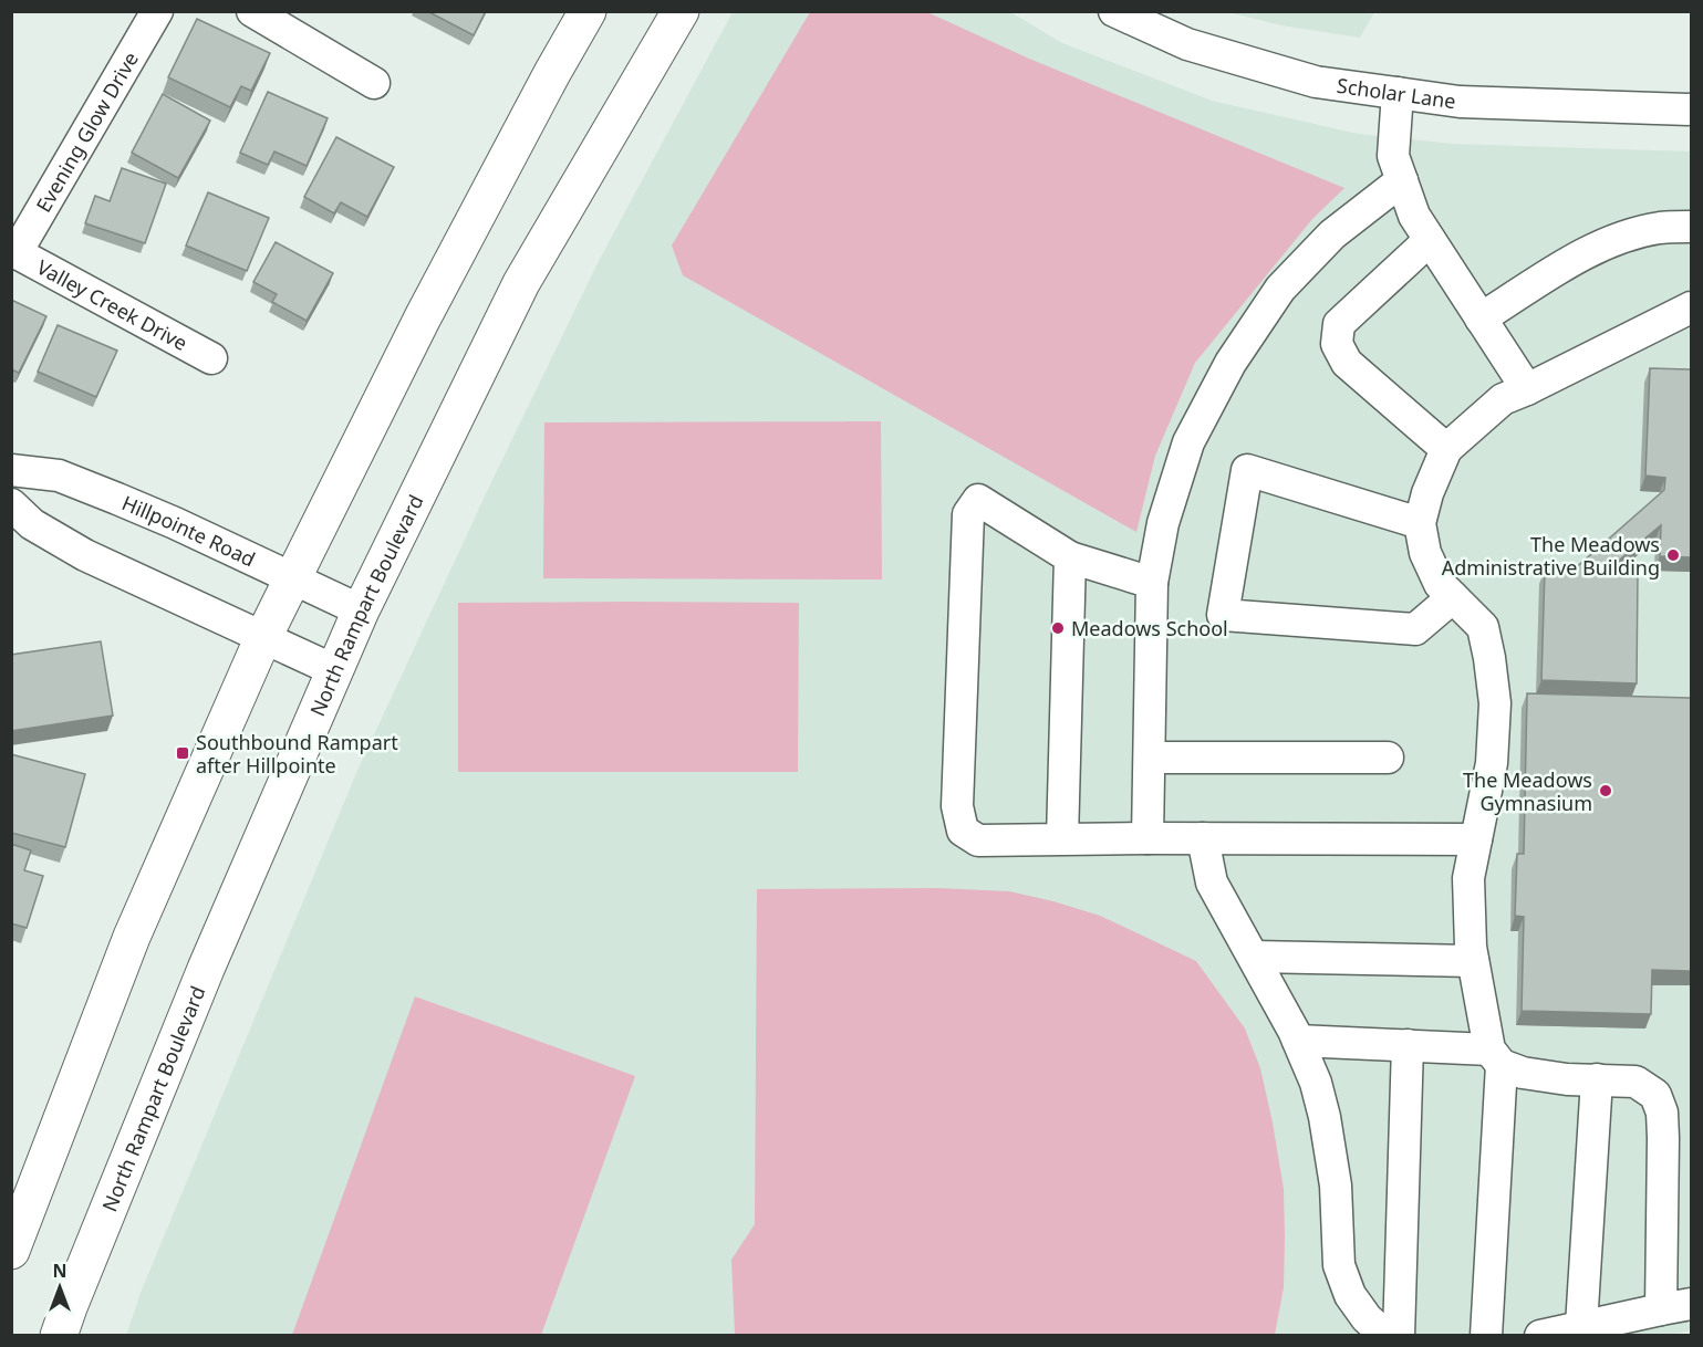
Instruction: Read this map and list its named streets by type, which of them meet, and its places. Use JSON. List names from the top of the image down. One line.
{"streets":{"main road":["North Rampart Boulevard"],"street":["Scholar Lane","Evening Glow Drive","Valley Creek Drive","Hillpointe Road"]},"crossings":[["Evening Glow Drive","Valley Creek Drive"],["Hillpointe Road","North Rampart Boulevard"]],"places":{"other":["The Meadows Administrative Building","Meadows School","The Meadows Gymnasium"],"transit":["Southbound Rampart after Hillpointe"]},"north":"top"}
